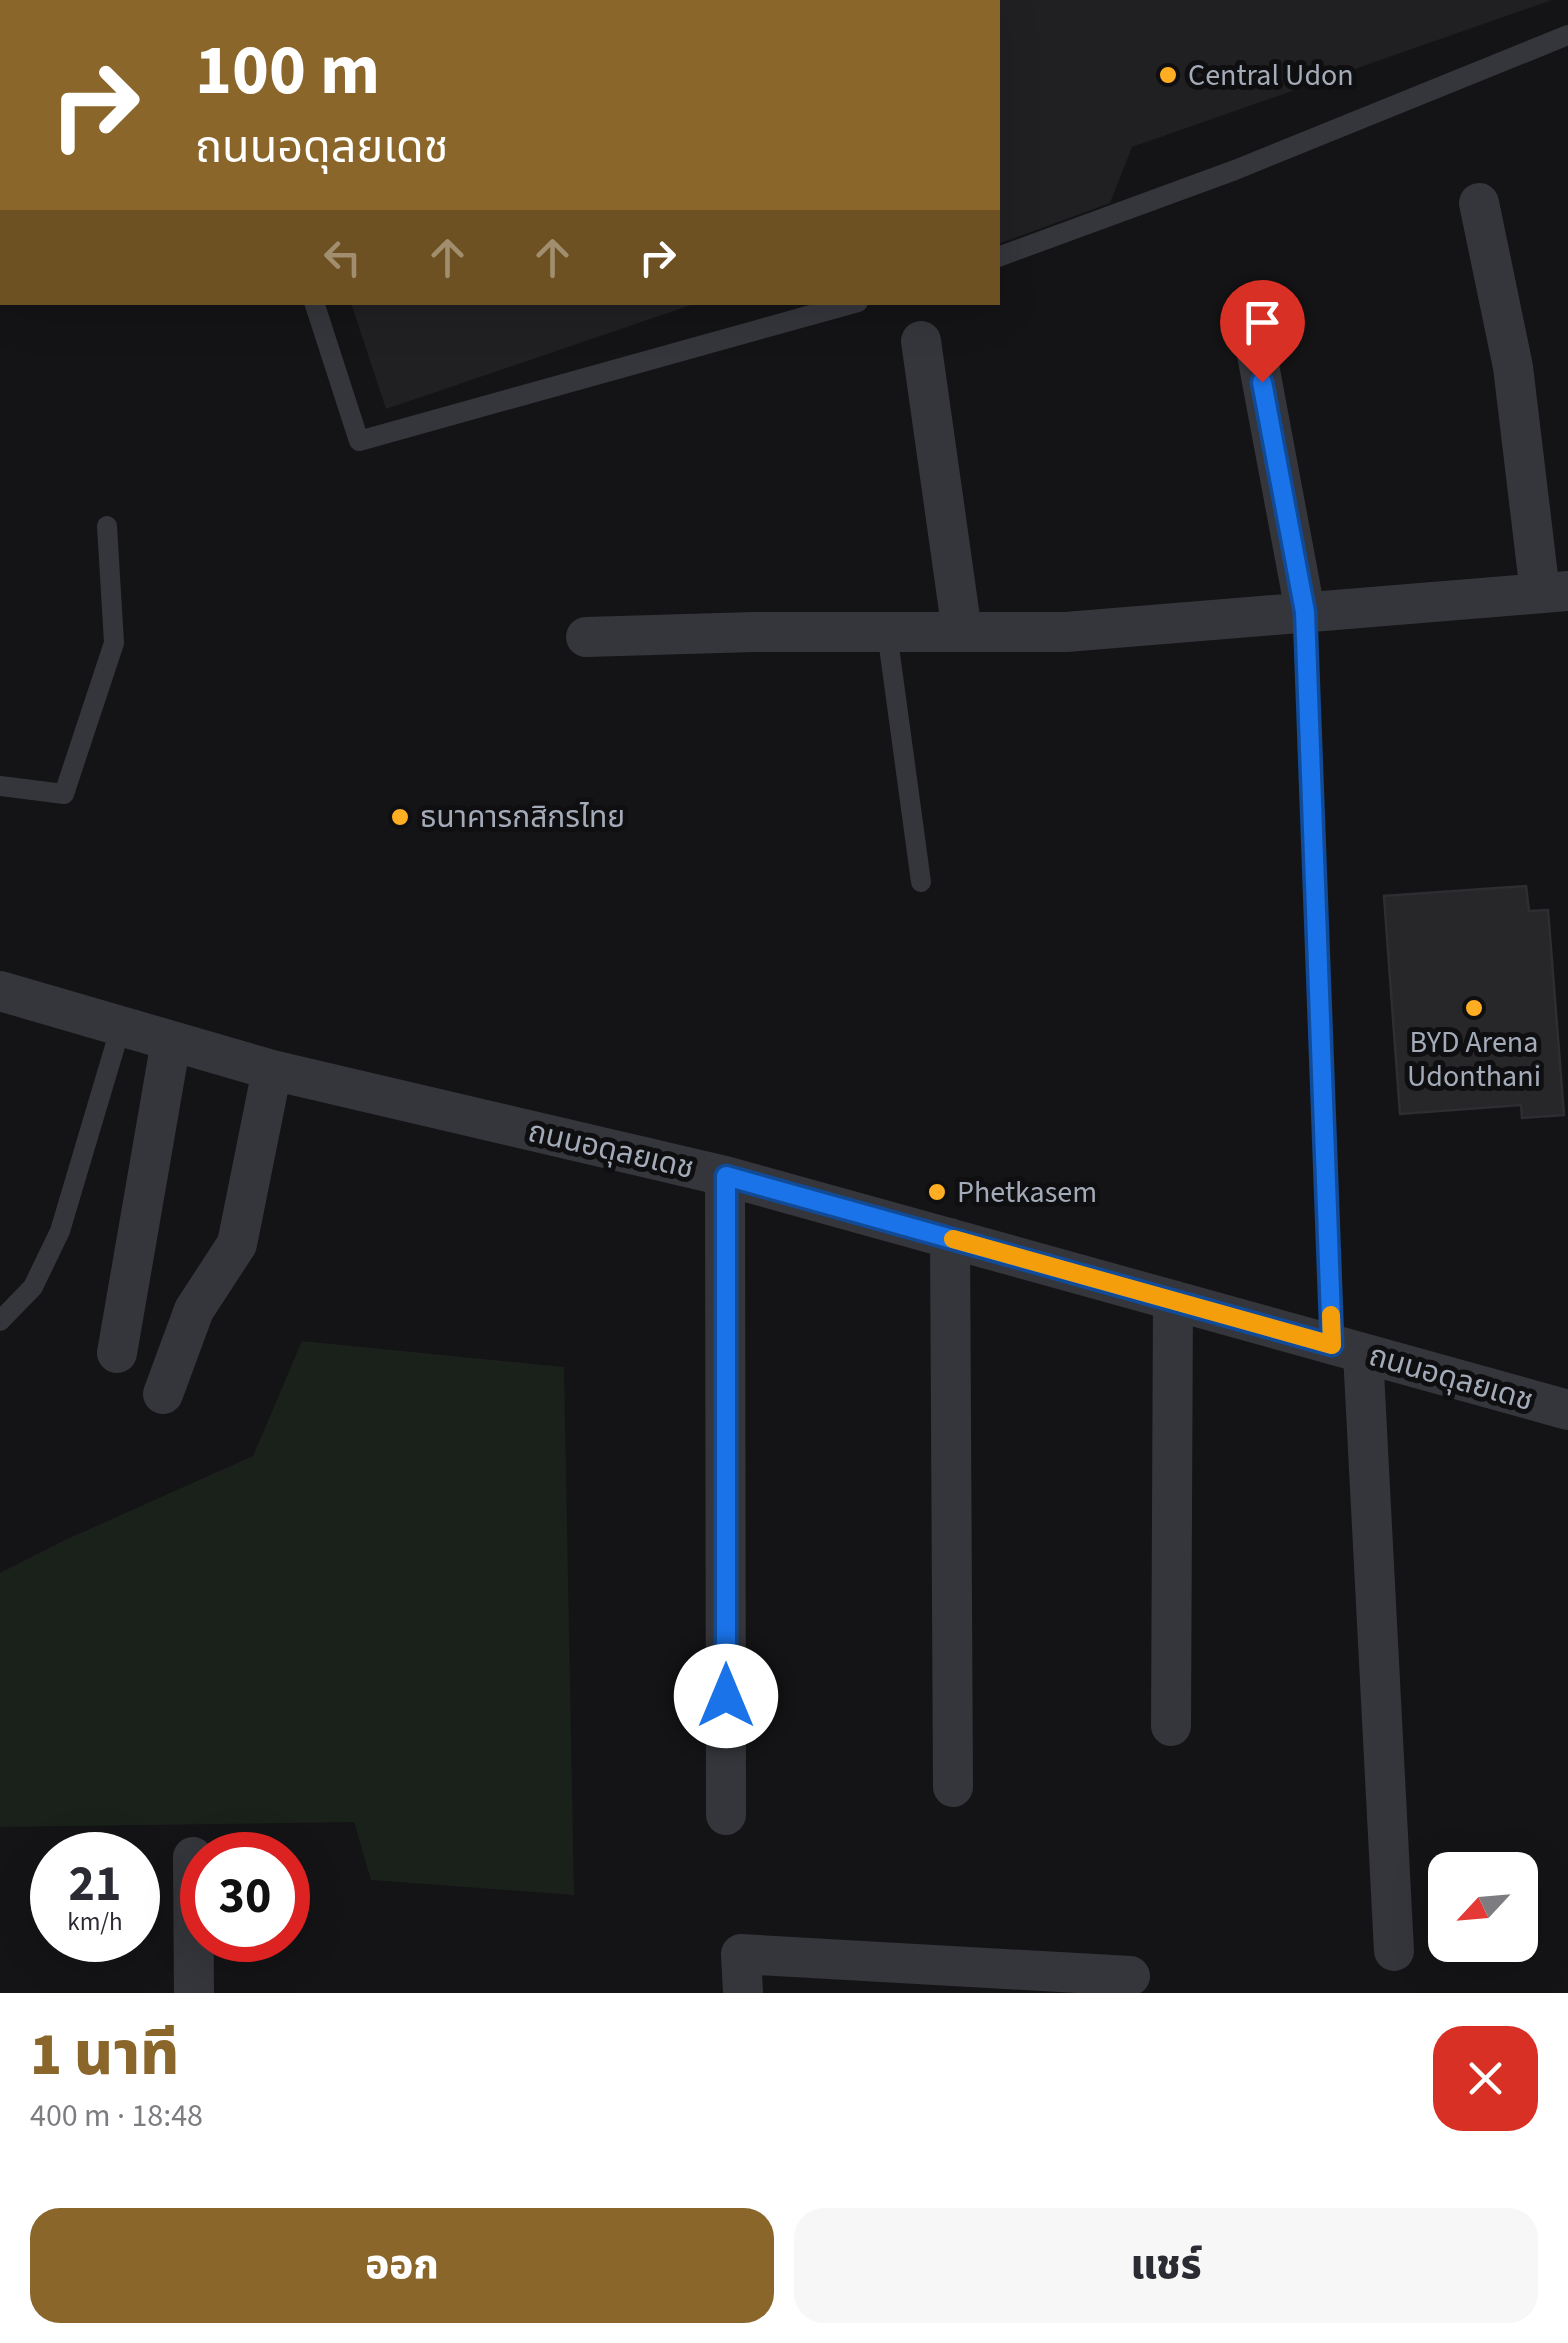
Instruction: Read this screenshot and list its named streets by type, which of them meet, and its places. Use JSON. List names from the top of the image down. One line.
{"streets":{"street":["ถนนอดุลยเดช"]},"places":["Central Udon","ธนาคารกสิกรไทย","BYD Arena Udonthani","Phetkasem"],"north":"bottom left","page":{"turn":["100 m","ถนนอดุลยเดช"],"speed":"21 km/h","limit":"30","heading":["1 นาที","400 m · 18:48"],"buttons":["ออก","แชร์"]}}
